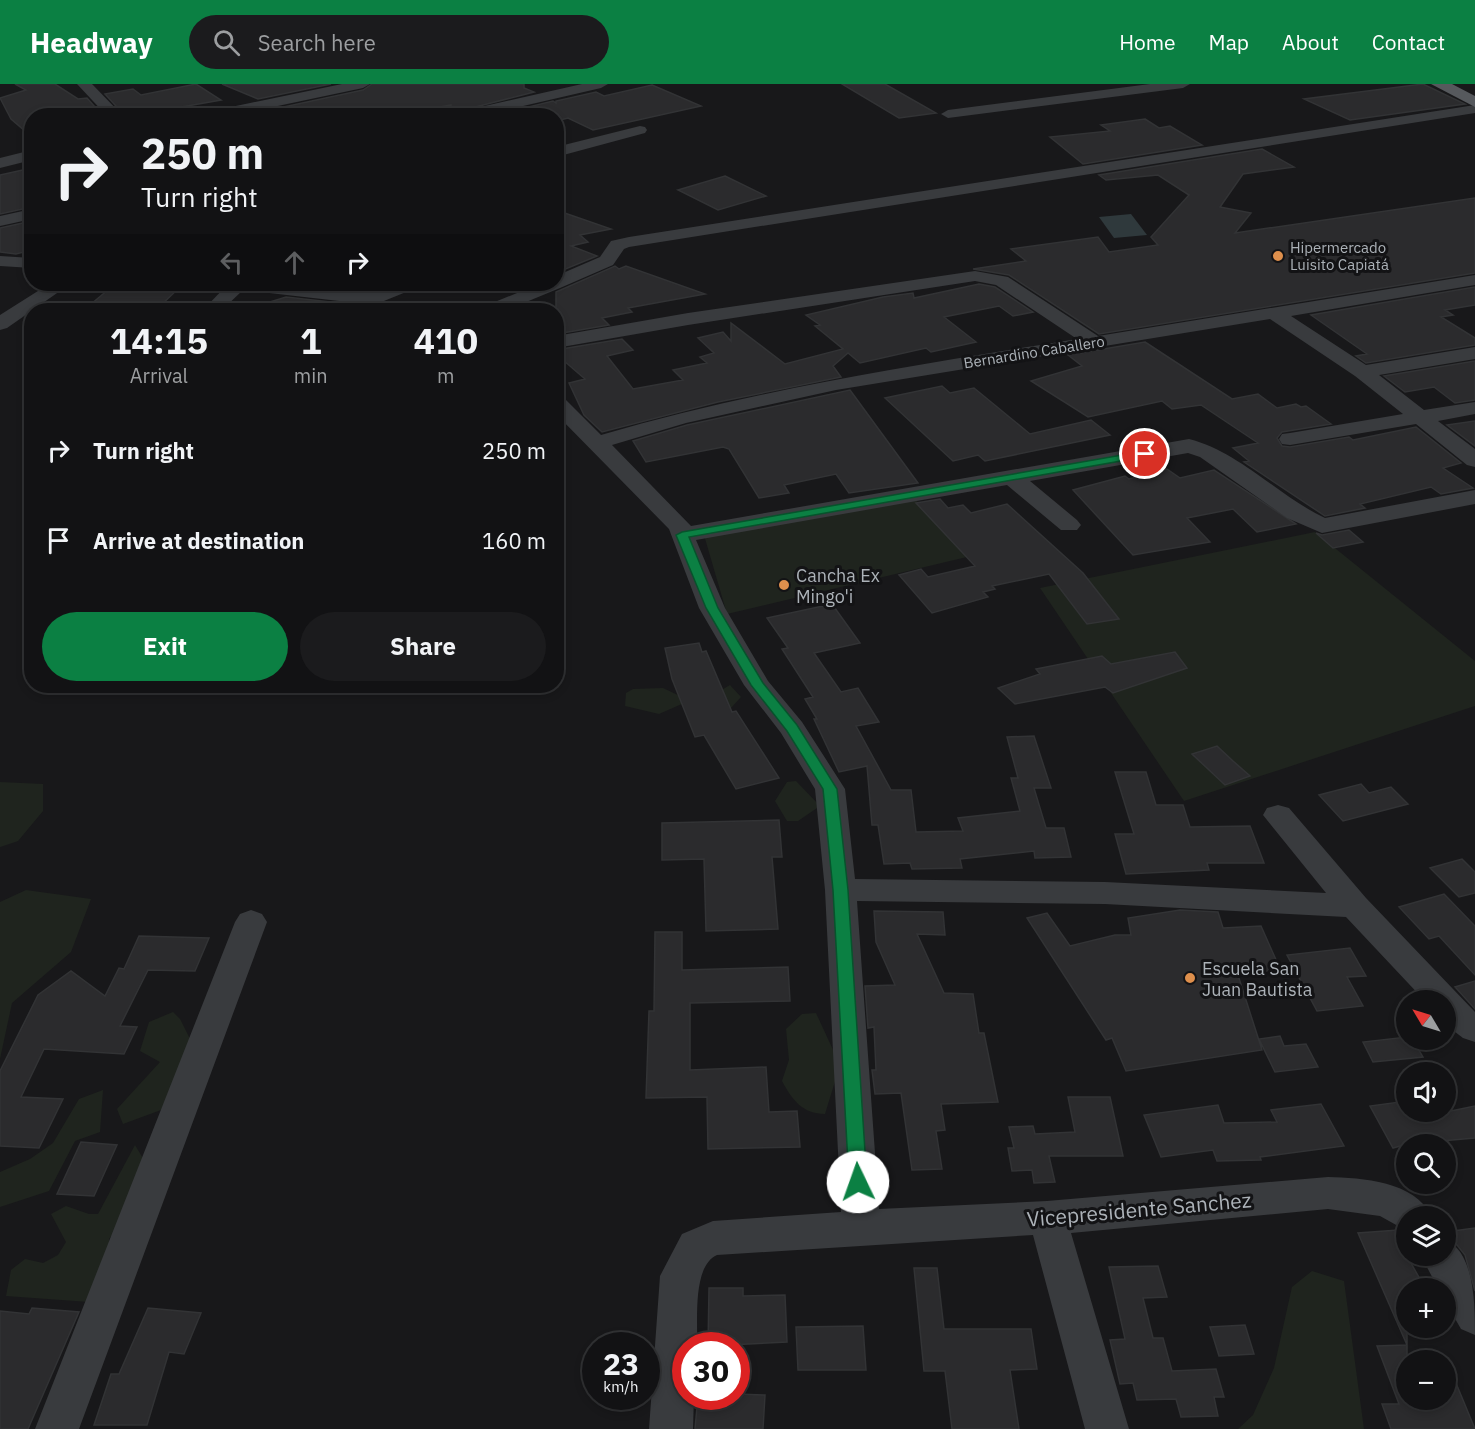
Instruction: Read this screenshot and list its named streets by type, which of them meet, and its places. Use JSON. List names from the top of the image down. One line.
{"streets":{"street":["Bernardino Caballero","Vicepresidente Sanchez"]},"places":["Hipermercado Luisito Capiatá","Cancha Ex Mingo'i","Escuela San Juan Bautista"],"north":"top left","page":{"header":"Headway","search":"Search here","nav":["Home","Map","About","Contact"],"turn":["250 m","Turn right"],"eta":["14:15","Arrival","1","min","410","m"],"list":[{"name":"Turn right","value":"250 m"},{"name":"Arrive at destination","value":"160 m"}],"buttons":["Exit","Share"],"map_buttons":["+","−"],"speed":"23 km/h","limit":"30"}}
